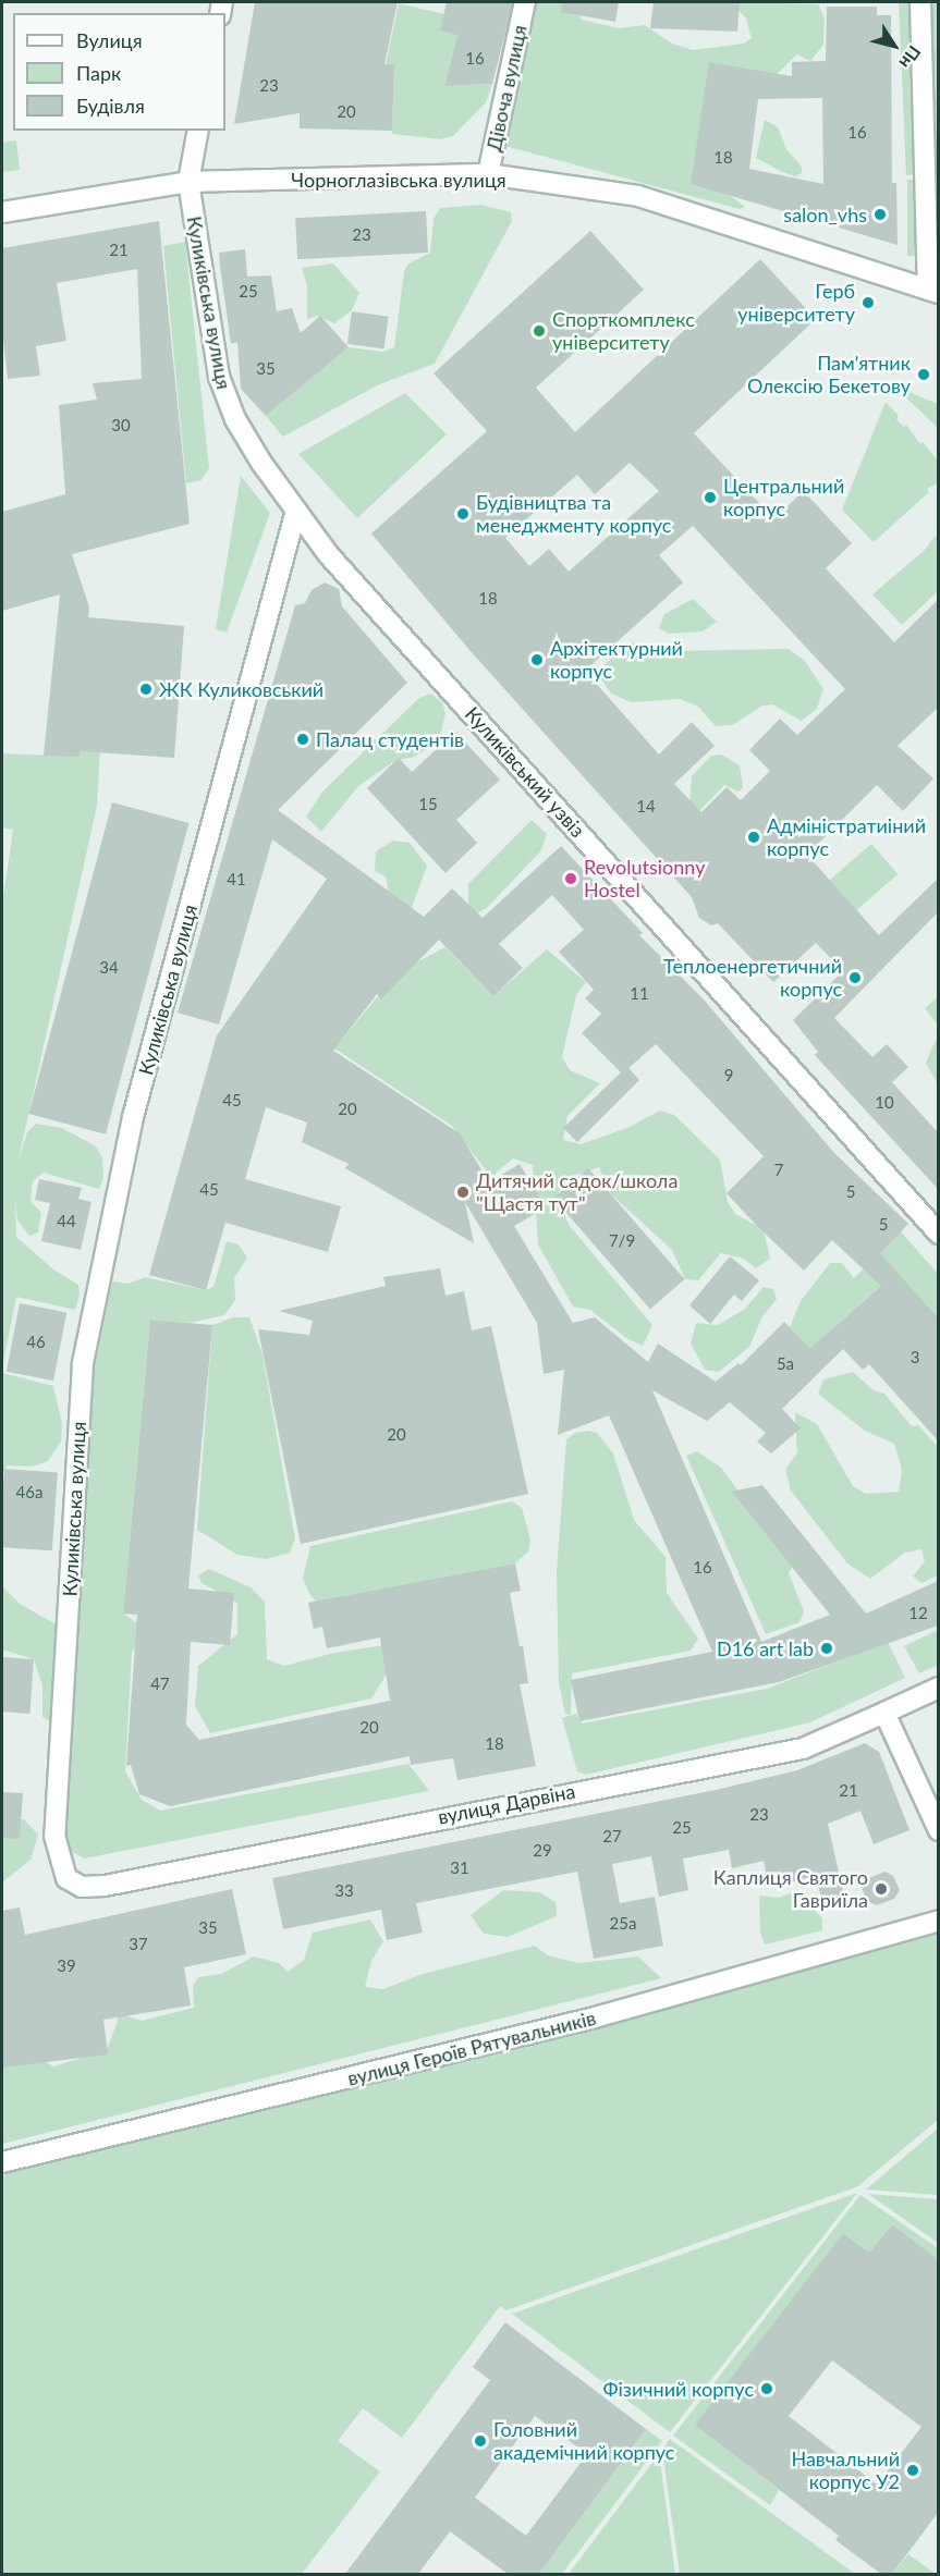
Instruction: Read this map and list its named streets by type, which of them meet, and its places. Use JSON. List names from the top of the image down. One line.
{"streets":{"street":["Дівоча вулиця","Чорноглазівська вулиця","Куликівська вулиця","Куликівський узвіз","вулиця Дарвіна","вулиця Героїв Рятувальників"]},"crossings":[["Дівоча вулиця","Чорноглазівська вулиця"],["Чорноглазівська вулиця","Куликівська вулиця"],["Куликівська вулиця","Куликівський узвіз"],["Куликівська вулиця","вулиця Дарвіна"]],"places":["salon_vhs","Герб університету","Спорткомплекс університету","Пам'ятник Олексію Бекетову","Центральний корпус","Будівництва та менеджменту корпус","Архітектурний корпус","ЖК Куликовський","Палац студентів","Адміністратиіний корпус","Revolutsionny Hostel","Теплоенергетичний корпус","Дитячий садок/школа \"Щастя тут\"","D16 art lab","Каплиця Святого Гавриїла","Фізичний корпус","Головний академічний корпус","Навчальний корпус У2"],"house_numbers":["16","23","20","16","18","23","21","25","35","30","18","15","14","41","34","11","9","45","10","20","7","45","5","44","5","7/9","46","3","5а","20","46а","16","12","47","20","18","21","23","25","27","29","31","33","25а","35","37","39"],"legend":["Вулиця","Парк","Будівля"],"north":"bottom right"}
